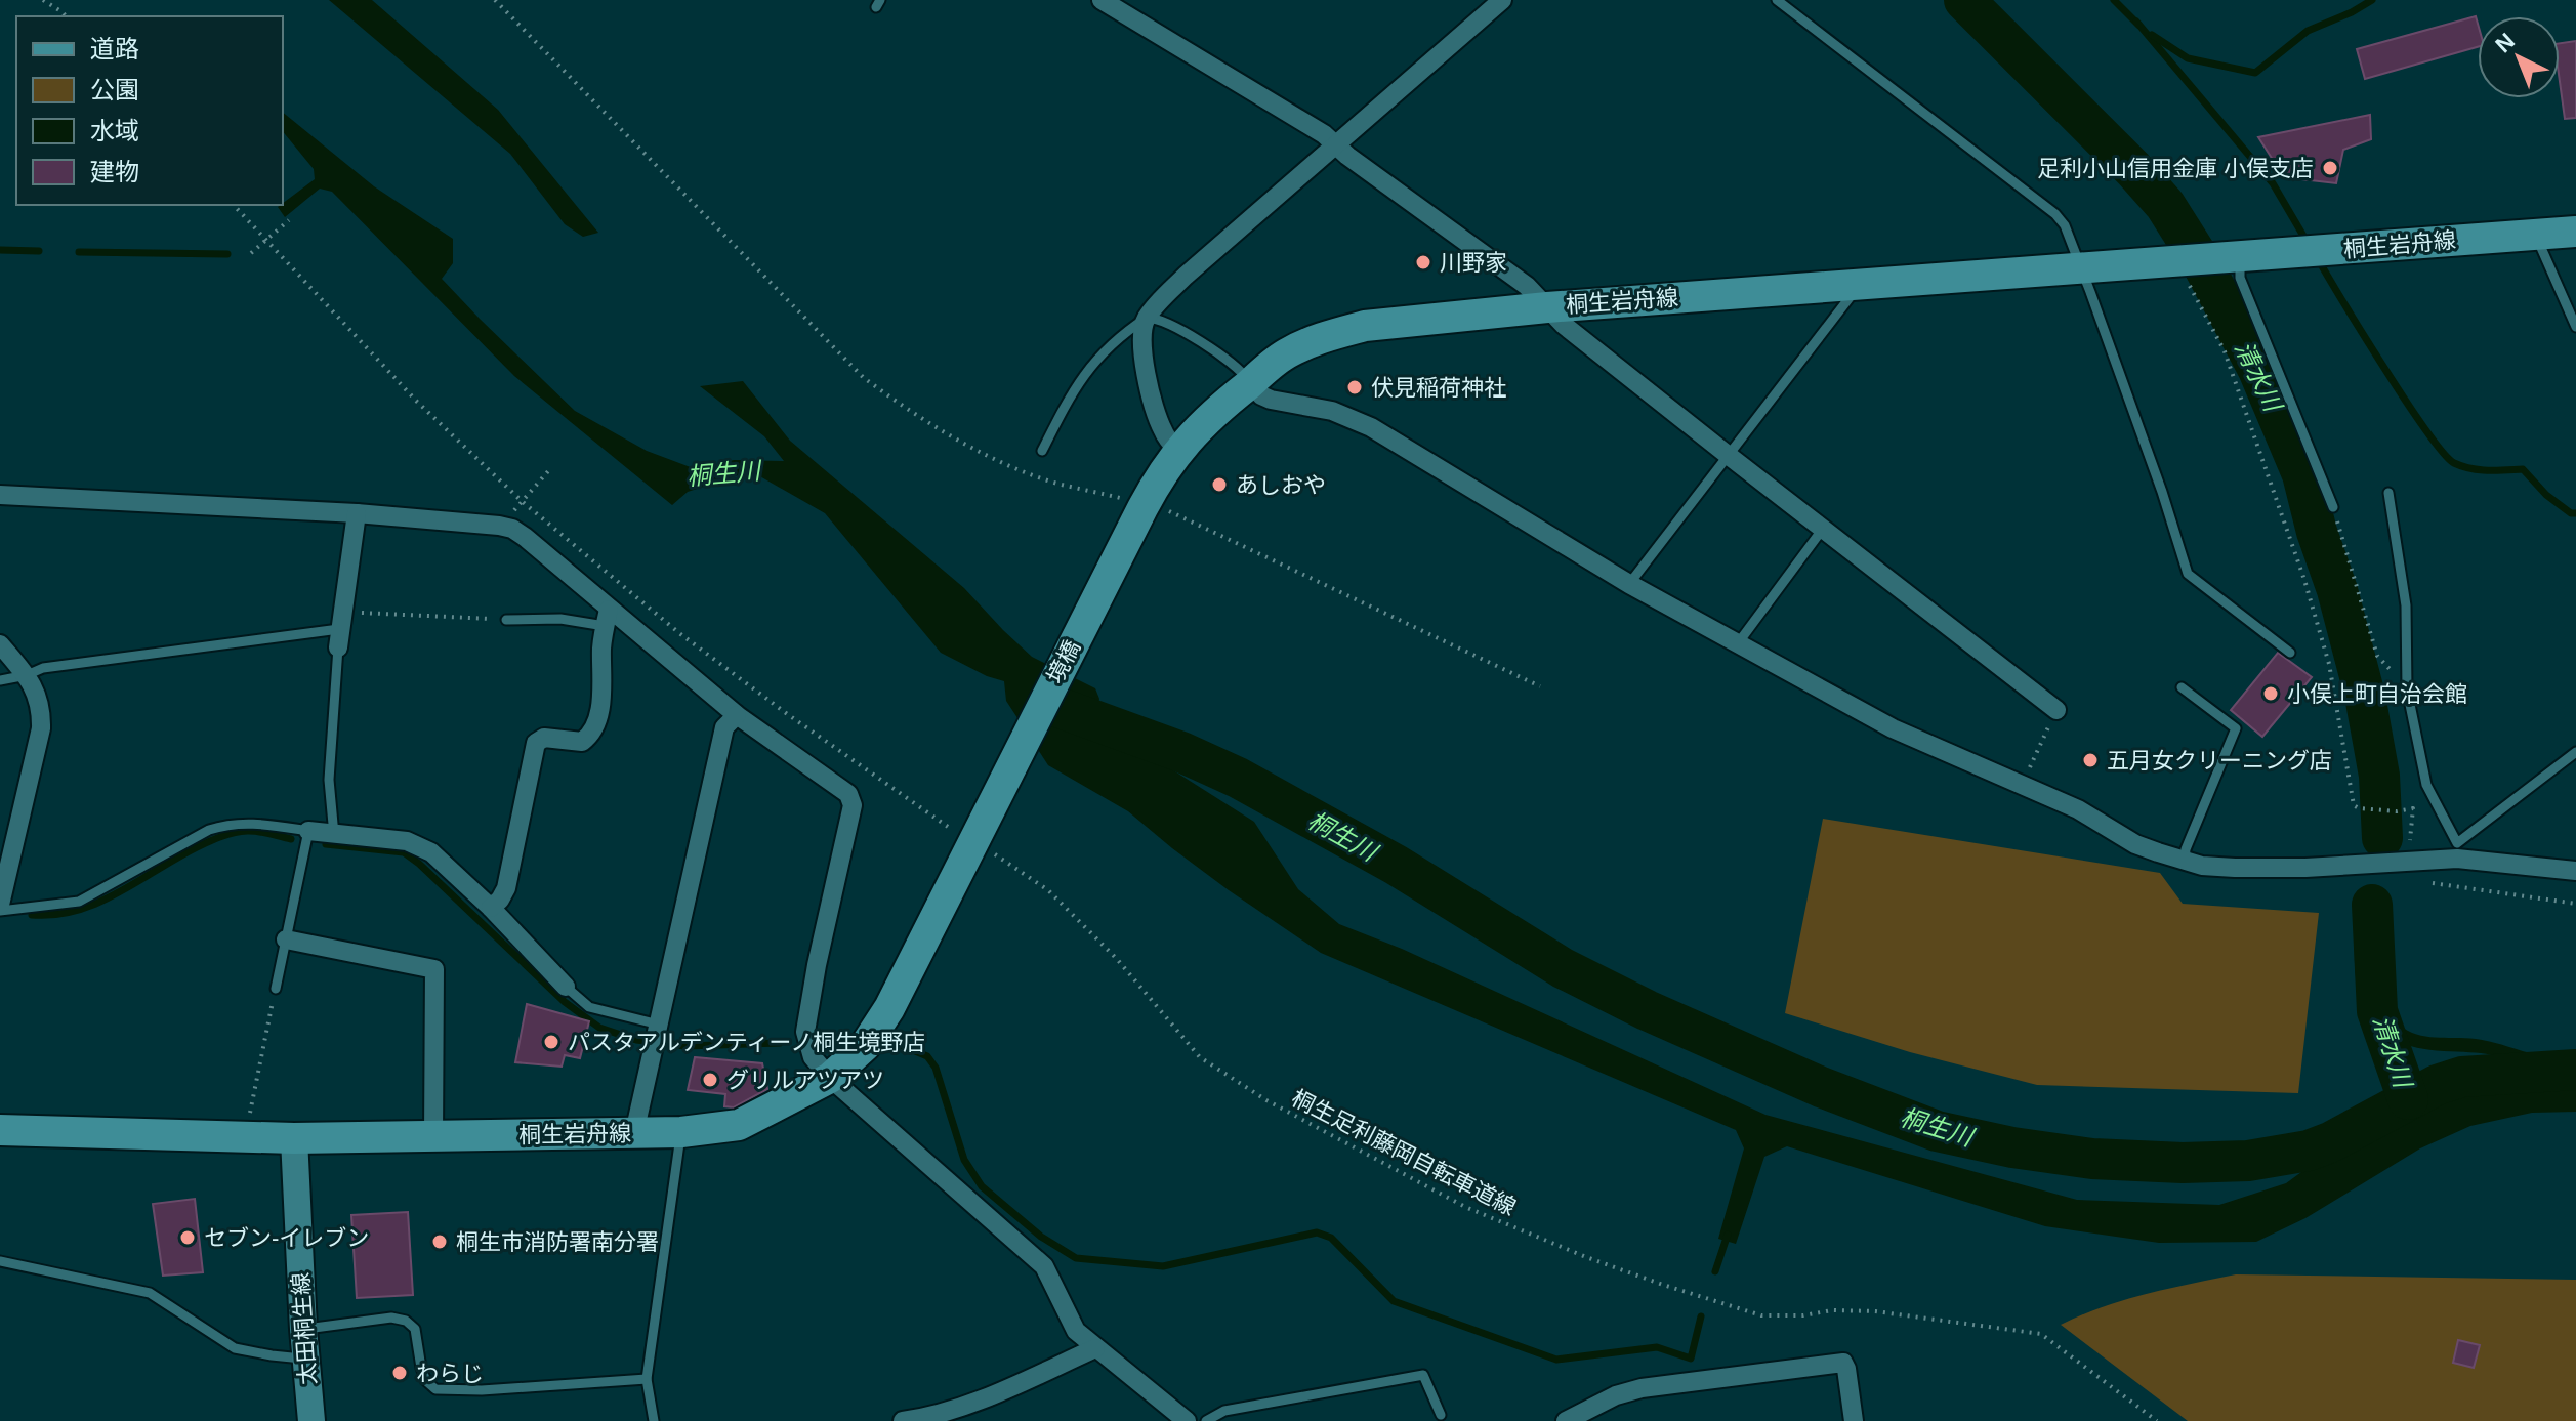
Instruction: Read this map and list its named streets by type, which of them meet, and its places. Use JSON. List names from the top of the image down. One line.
{"streets":{"main road":["桐生岩舟線","境橋","太田桐生線"],"path":["桐生足利藤岡自転車道線"]},"crossings":[["桐生岩舟線","境橋"],["桐生岩舟線","太田桐生線"]],"water":["清水川","桐生川"],"places":["足利小山信用金庫 小俣支店","川野家","伏見稲荷神社","あしおや","小俣上町自治会館","五月女クリーニング店","パスタアルデンティーノ桐生境野店","グリルアツアツ","セブン-イレブン","桐生市消防署南分署","わらじ"],"legend":["道路","公園","水域","建物"],"north":"top left"}
